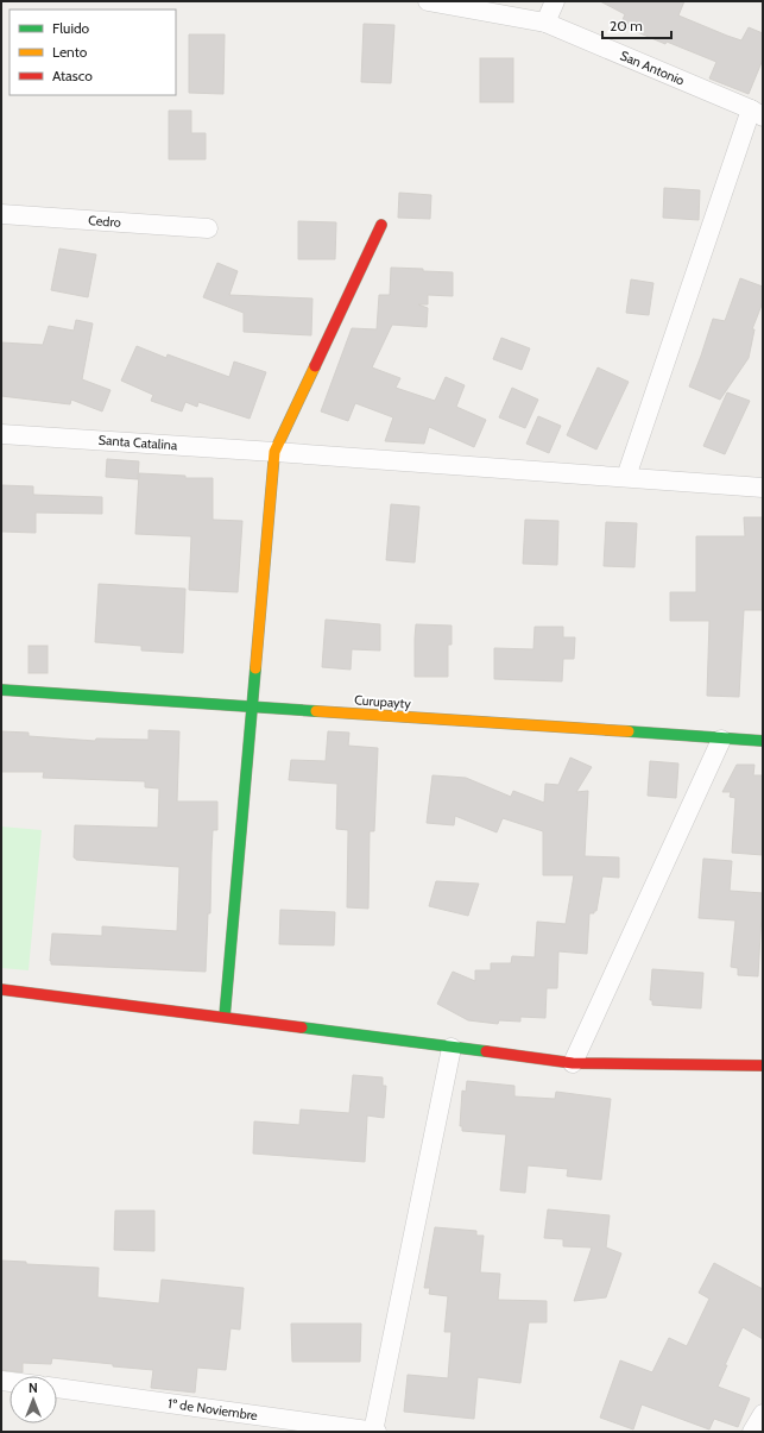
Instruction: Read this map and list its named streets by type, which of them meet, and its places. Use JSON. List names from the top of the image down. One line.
{"streets":{"street":["San Antonio","Cedro","Santa Catalina","Curupayty","1º de Noviembre"]},"legend":["Fluido","Lento","Atasco"],"scale_bar":"20 m","north":"top"}
